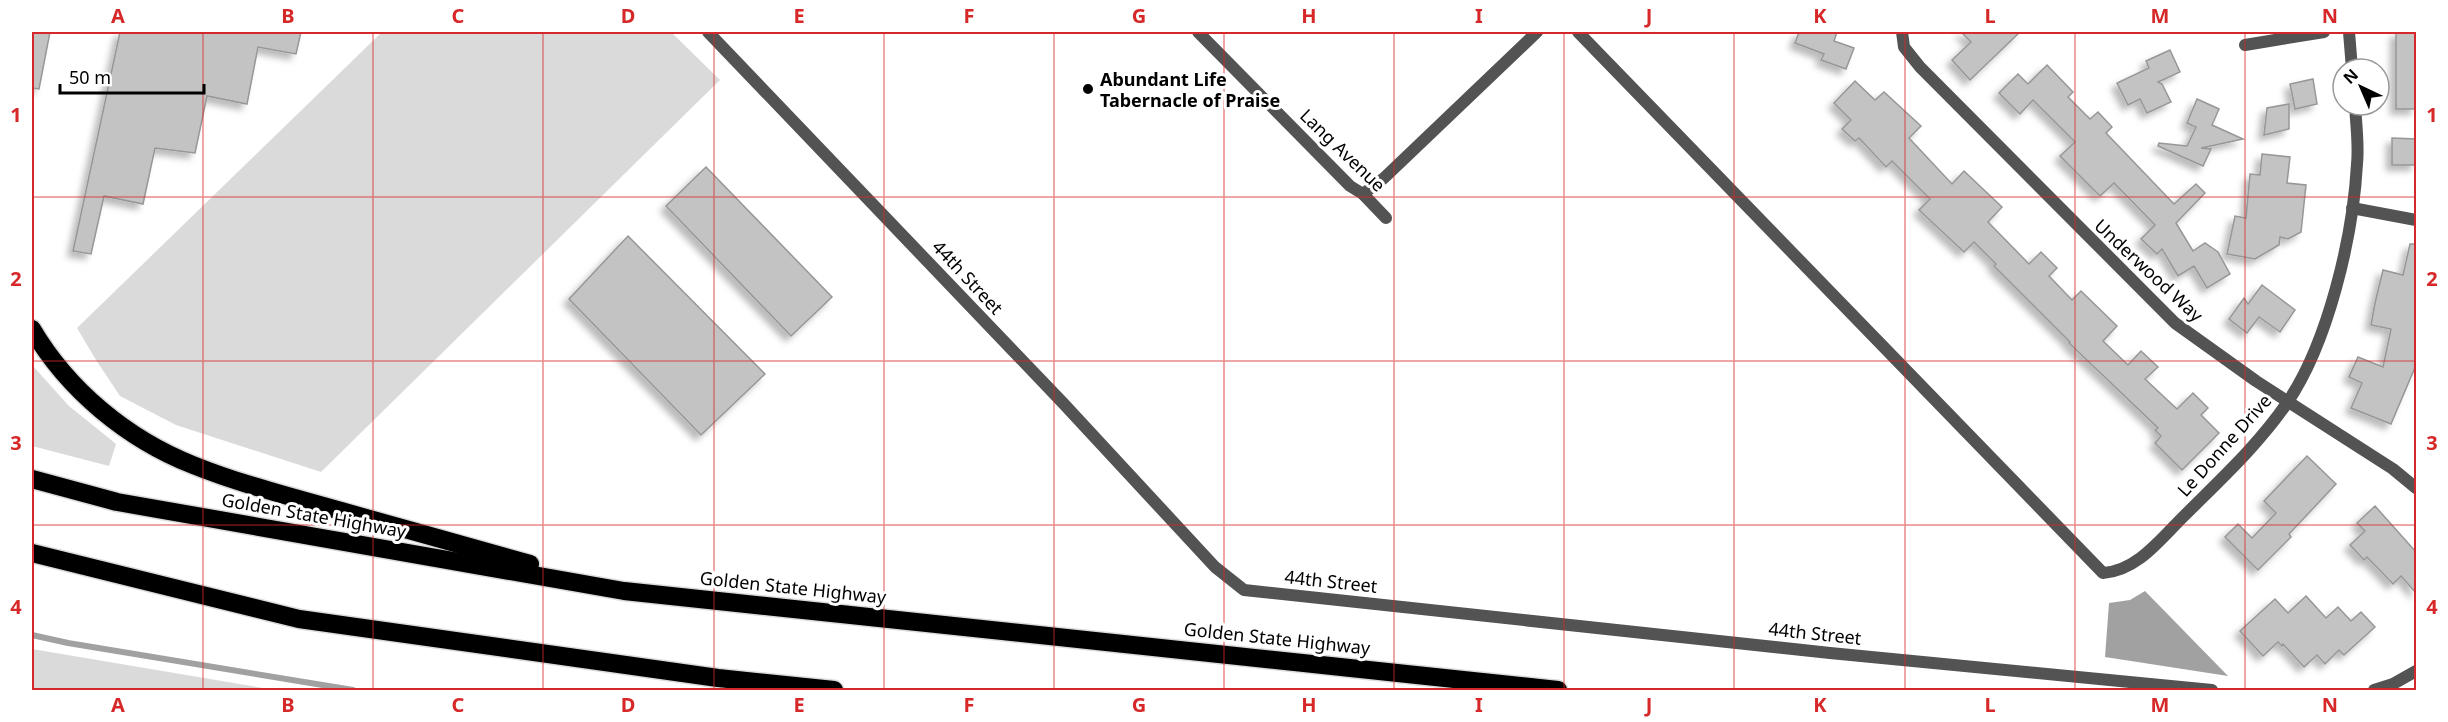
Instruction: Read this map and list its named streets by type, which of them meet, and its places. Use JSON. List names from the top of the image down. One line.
{"streets":{"highway":["Golden State Highway"],"street":["Lang Avenue","Underwood Way","44th Street","Le Donne Drive"]},"crossings":[["Underwood Way","Le Donne Drive"]],"places":["Abundant Life Tabernacle of Praise"],"scale_bar":"50 m","north":"top left","grid":{"columns":["A","B","C","D","E","F","G","H","I","J","K","L","M","N"],"rows":["1","2","3","4"]}}
